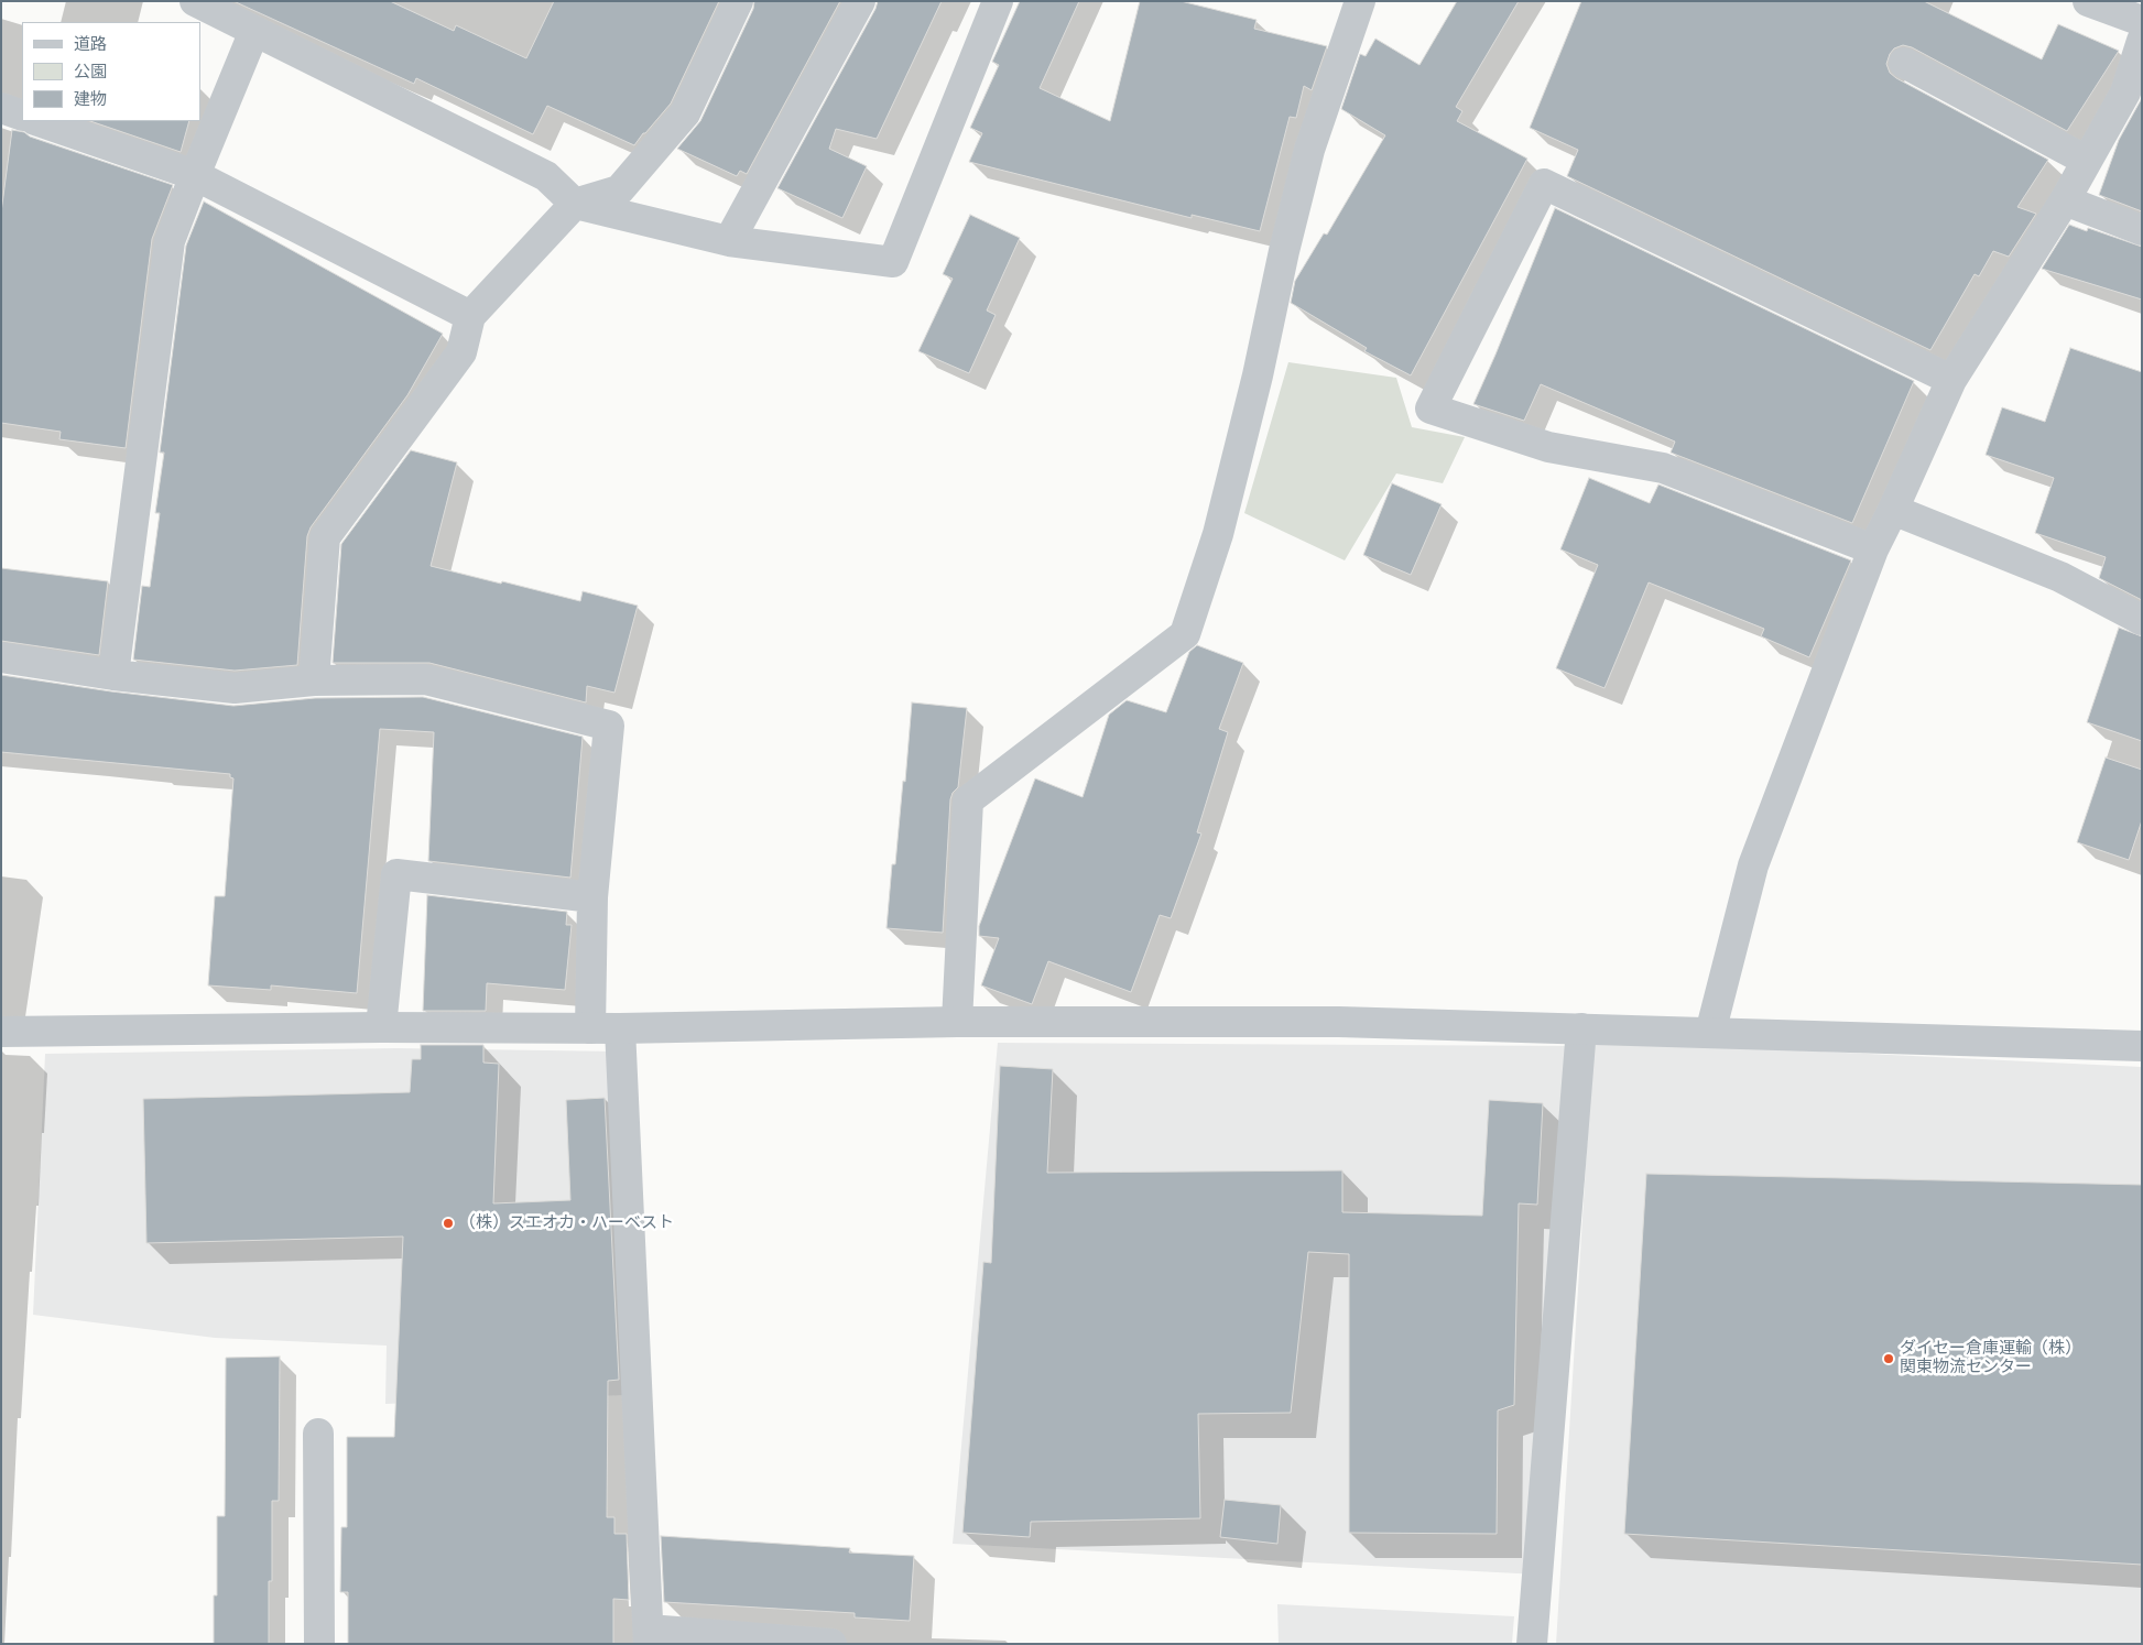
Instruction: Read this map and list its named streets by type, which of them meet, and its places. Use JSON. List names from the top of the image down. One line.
{"places":["（株）スエオカ・ハーベスト","ダイセー倉庫運輸（株） 関東物流センター"],"legend":["道路","公園","建物"]}
